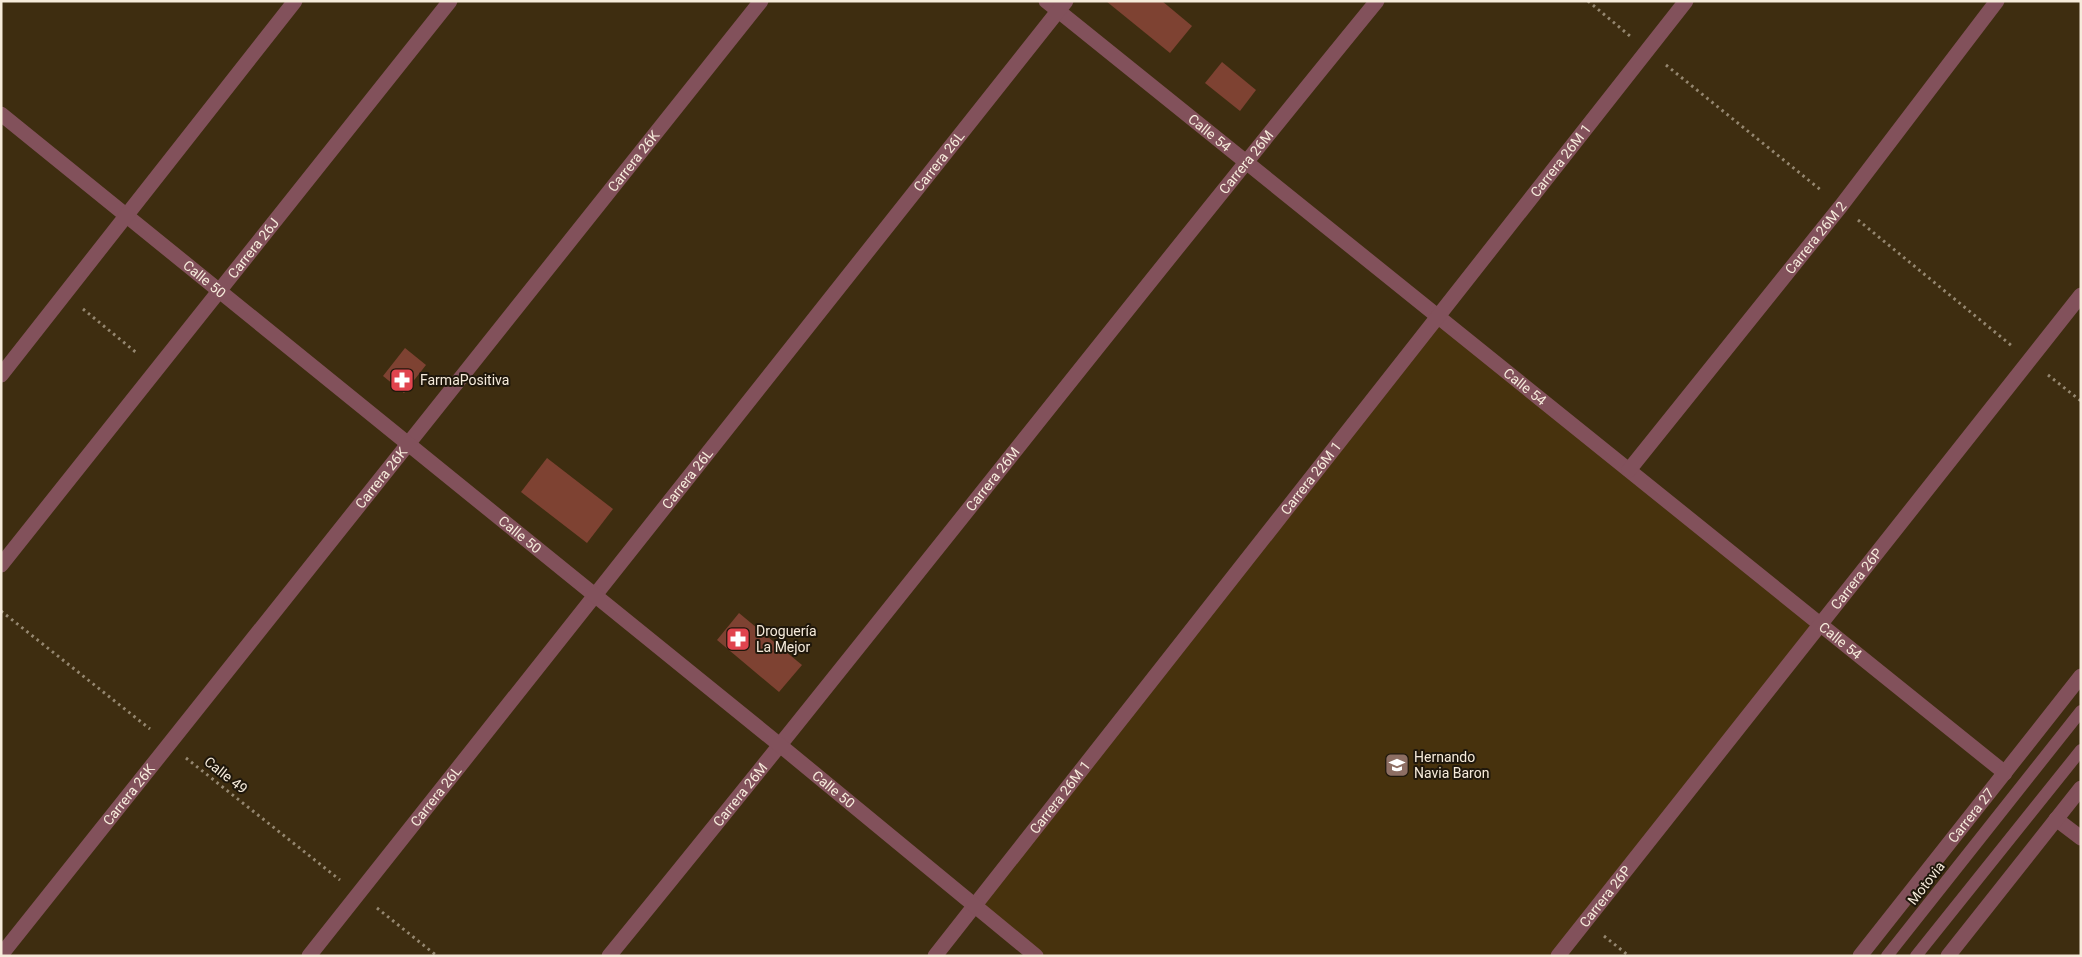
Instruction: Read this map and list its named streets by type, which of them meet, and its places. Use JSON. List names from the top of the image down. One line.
{"streets":{"street":["Calle 54","Carrera 26M 1","Carrera 26K","Carrera 26L","Carrera 26M","Carrera 26M 2","Carrera 26J","Calle 50","Carrera 26P","Carrera 27"],"lane":["Motovia"],"path":["Calle 49"]},"crossings":[["Calle 54","Carrera 26M 1"],["Calle 54","Carrera 26L"],["Calle 54","Carrera 26M"],["Calle 54","Carrera 26M 2"],["Calle 54","Carrera 26P"],["Calle 54","Carrera 27"],["Carrera 26M 1","Calle 50"],["Carrera 26K","Calle 50"],["Carrera 26K","Calle 49"],["Carrera 26L","Calle 50"],["Carrera 26L","Calle 49"],["Carrera 26M","Calle 50"],["Carrera 26J","Calle 50"]],"places":{"pharmacy":["FarmaPositiva","Droguería La Mejor"],"school or university":["Hernando Navia Baron"]}}
